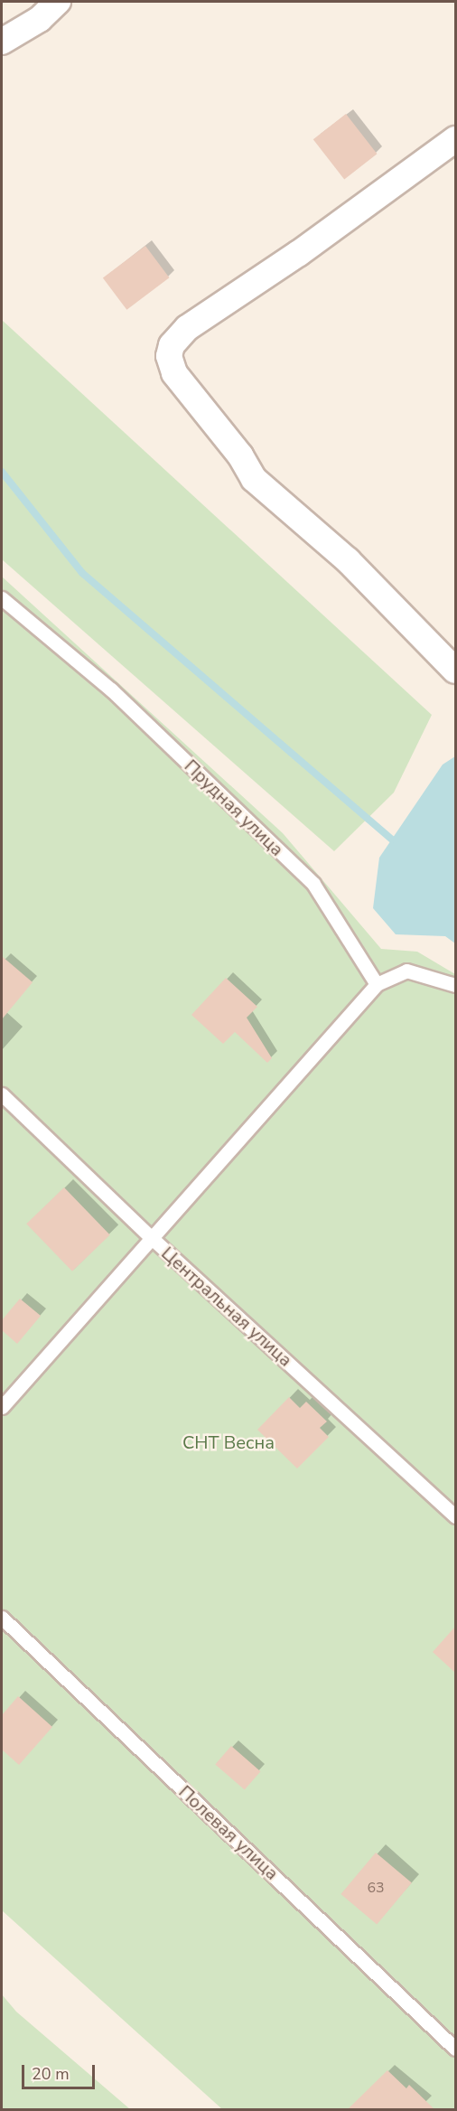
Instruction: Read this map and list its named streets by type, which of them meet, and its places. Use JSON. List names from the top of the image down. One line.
{"streets":{"lane":["Прудная улица","Центральная улица","Полевая улица"]},"parks":["СНТ Весна"],"house_numbers":["63"],"scale_bar":"20 m"}
